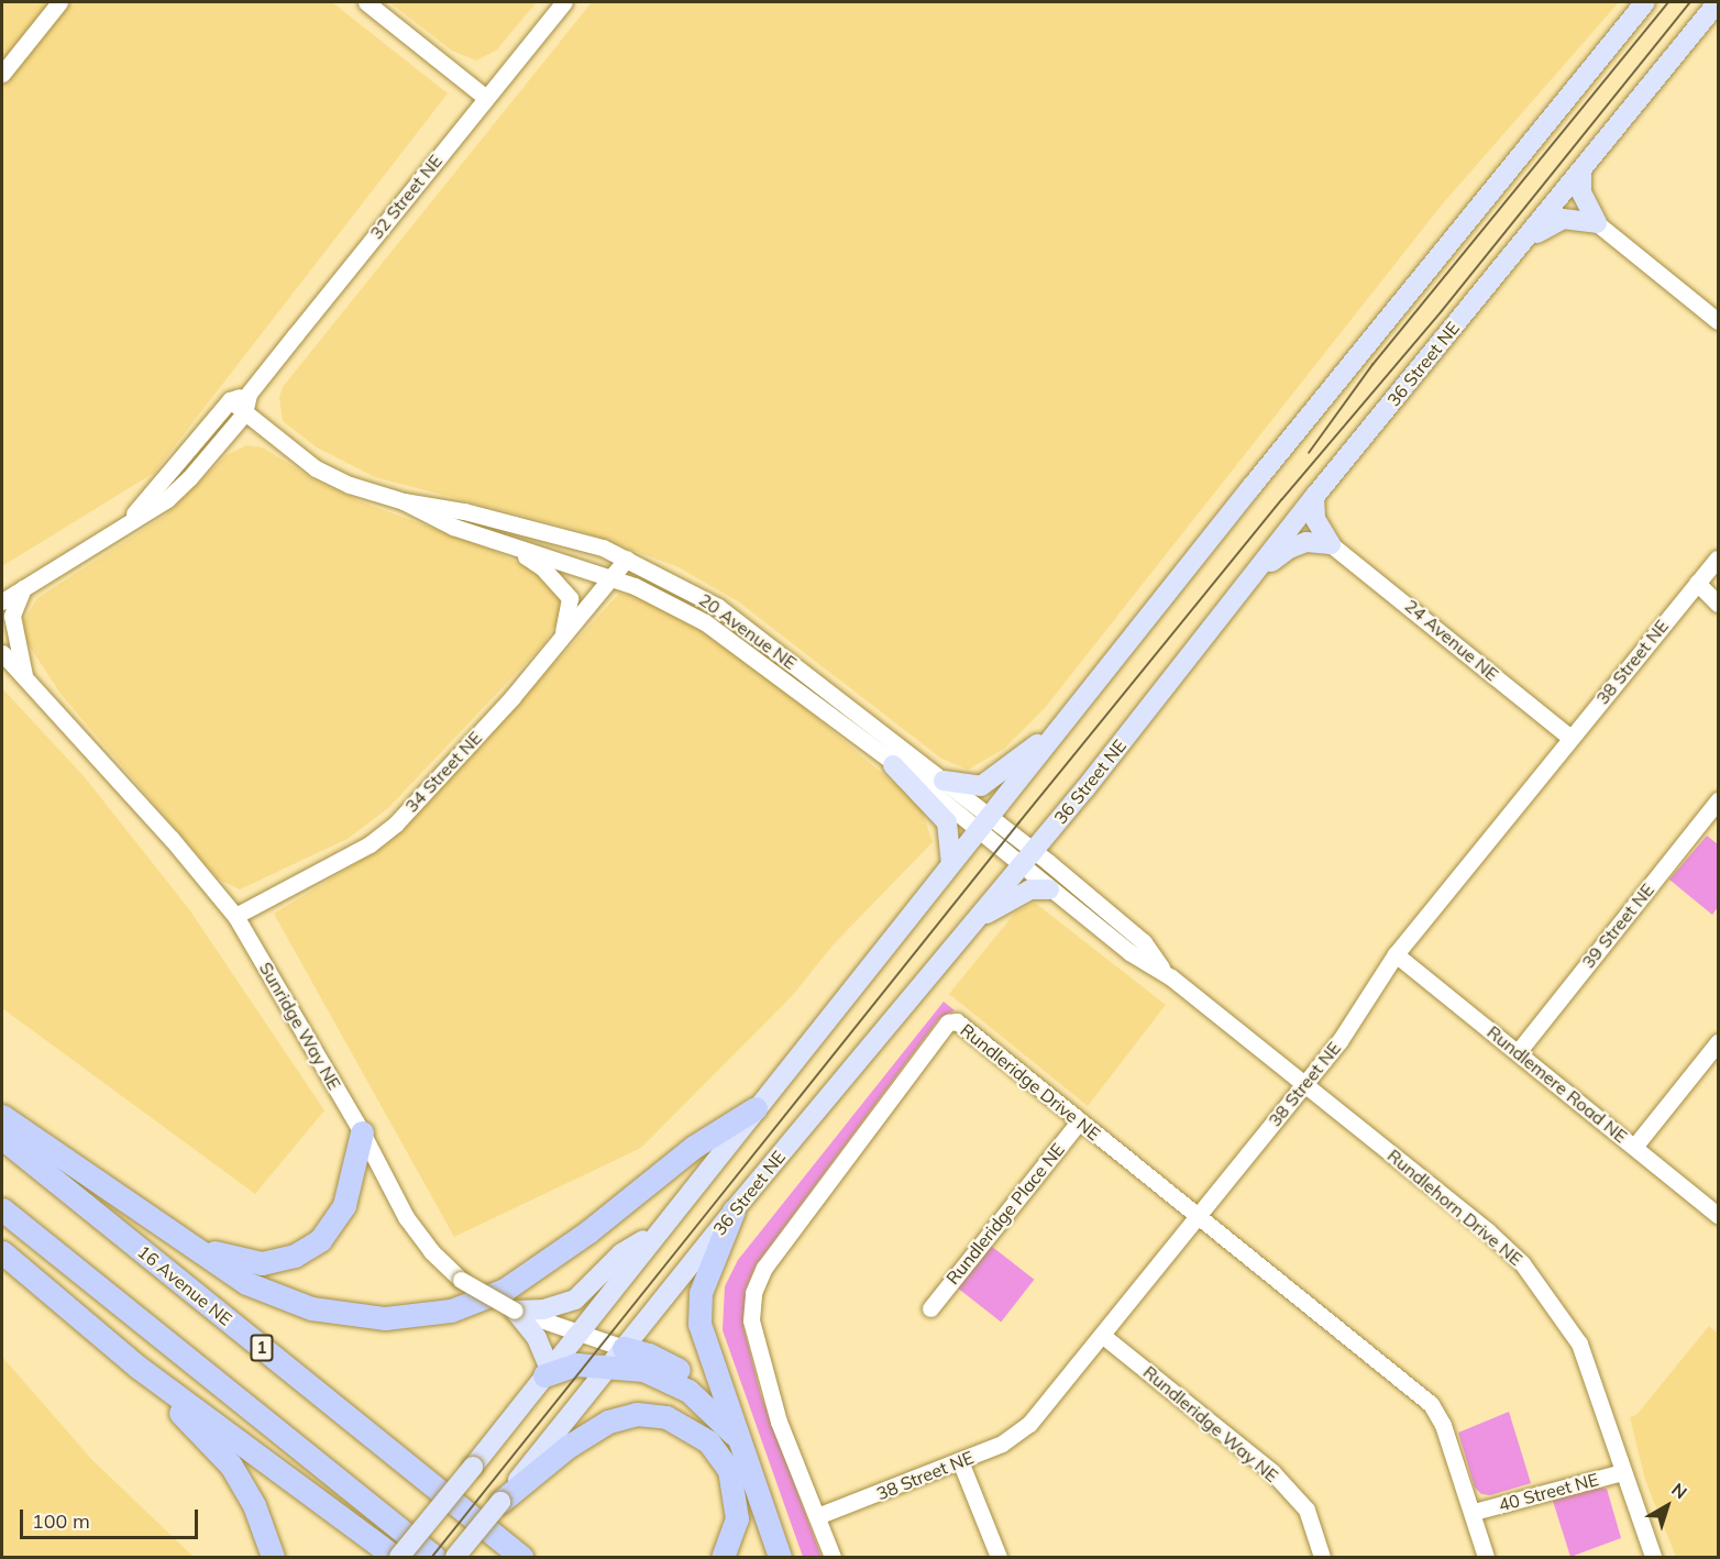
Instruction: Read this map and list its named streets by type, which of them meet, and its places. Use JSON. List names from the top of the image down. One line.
{"streets":{"highway":["16 Avenue NE","1"],"main road":["36 Street NE"],"street":["32 Street NE","20 Avenue NE","24 Avenue NE","38 Street NE","34 Street NE","39 Street NE","Sunridge Way NE","Rundleridge Drive NE","Rundlemere Road NE","Rundlehorn Drive NE","Rundleridge Place NE","Rundleridge Way NE","40 Street NE"]},"crossings":[["32 Street NE","20 Avenue NE"],["36 Street NE","Sunridge Way NE"],["36 Street NE","Rundlehorn Drive NE"],["20 Avenue NE","34 Street NE"],["20 Avenue NE","Rundlehorn Drive NE"],["24 Avenue NE","38 Street NE"],["38 Street NE","Rundleridge Drive NE"],["38 Street NE","Rundlemere Road NE"],["38 Street NE","Rundlehorn Drive NE"],["38 Street NE","Rundleridge Way NE"],["34 Street NE","Sunridge Way NE"],["39 Street NE","Rundlemere Road NE"],["Rundleridge Drive NE","Rundleridge Place NE"],["Rundleridge Drive NE","40 Street NE"],["Rundlehorn Drive NE","40 Street NE"]],"scale_bar":"100 m","north":"top right"}
